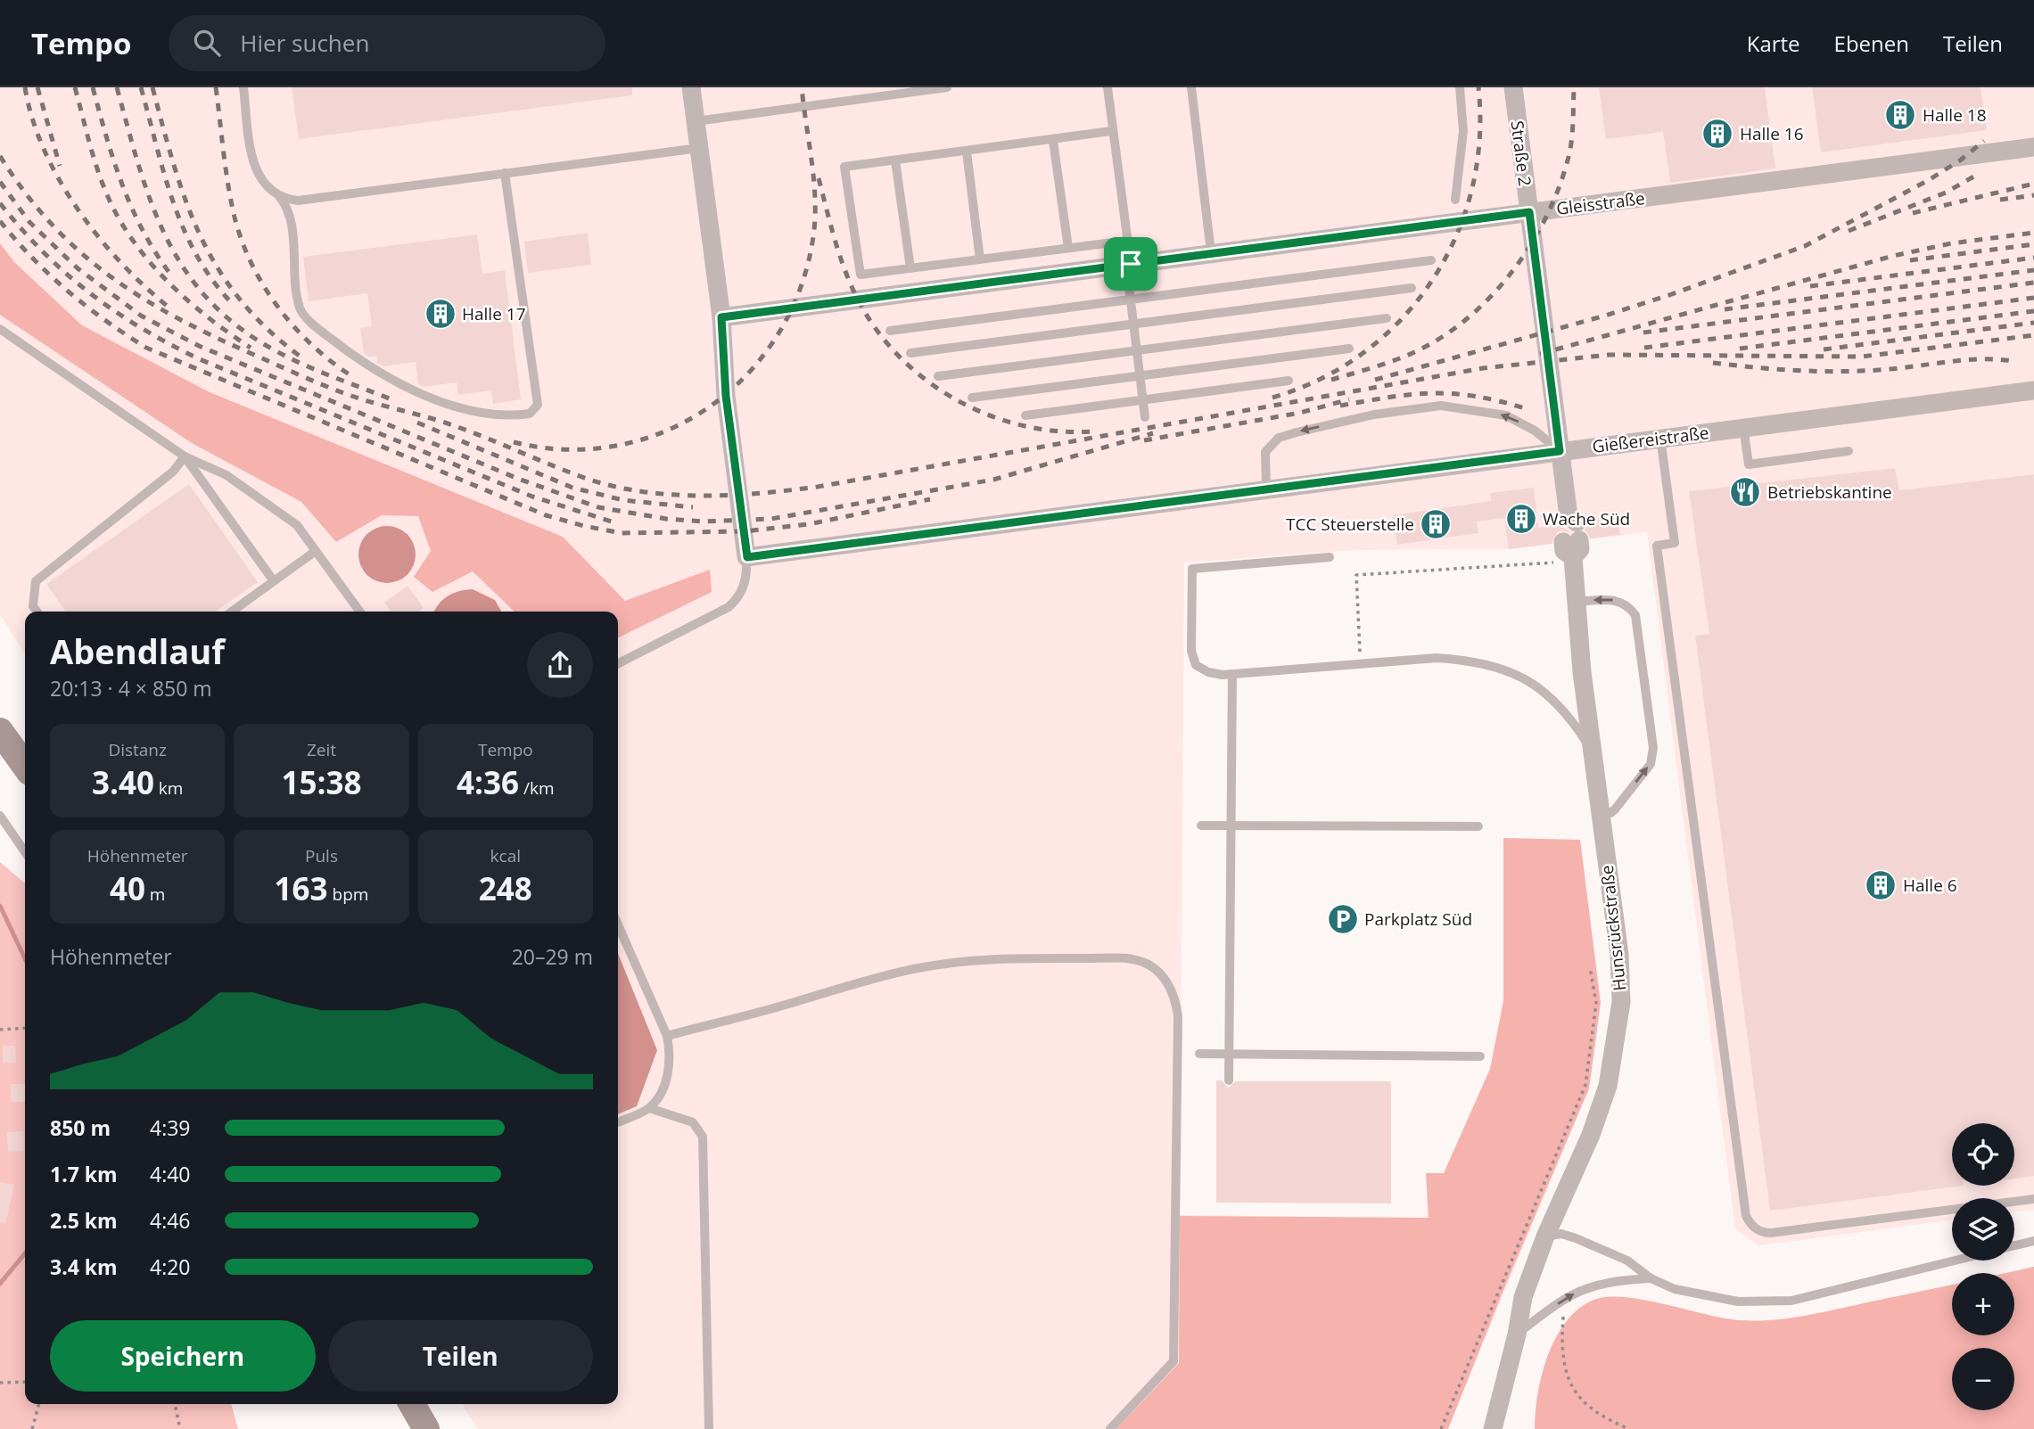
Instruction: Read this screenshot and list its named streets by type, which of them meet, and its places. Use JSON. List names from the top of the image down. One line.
{"streets":{"street":["Straße 2","Gleisstraße","Gießereistraße","Hunsrückstraße"]},"crossings":[["Straße 2","Gleisstraße"],["Straße 2","Gießereistraße"],["Straße 2","Hunsrückstraße"]],"places":{"building":["Halle 18","Halle 16","Halle 17","Wache Süd","TCC Steuerstelle","Halle 6"],"restaurant":["Betriebskantine"],"parking":["Parkplatz Süd"]},"page":{"header":"Tempo","search":"Hier suchen","nav":["Karte","Ebenen","Teilen"],"heading":["Abendlauf","20:13 · 4 × 850 m"],"stats":[["Distanz","3.40 km"],["Zeit","15:38"],["Tempo","4:36 /km"],["Höhenmeter","40 m"],["Puls","163 bpm"],["kcal","248"]],"chart":["Höhenmeter","20–29 m"],"list":[{"name":"850 m","note":"4:39"},{"name":"1.7 km","note":"4:40"},{"name":"2.5 km","note":"4:46"},{"name":"3.4 km","note":"4:20"}],"map_buttons":["+","−"],"buttons":["Speichern","Teilen"]}}
